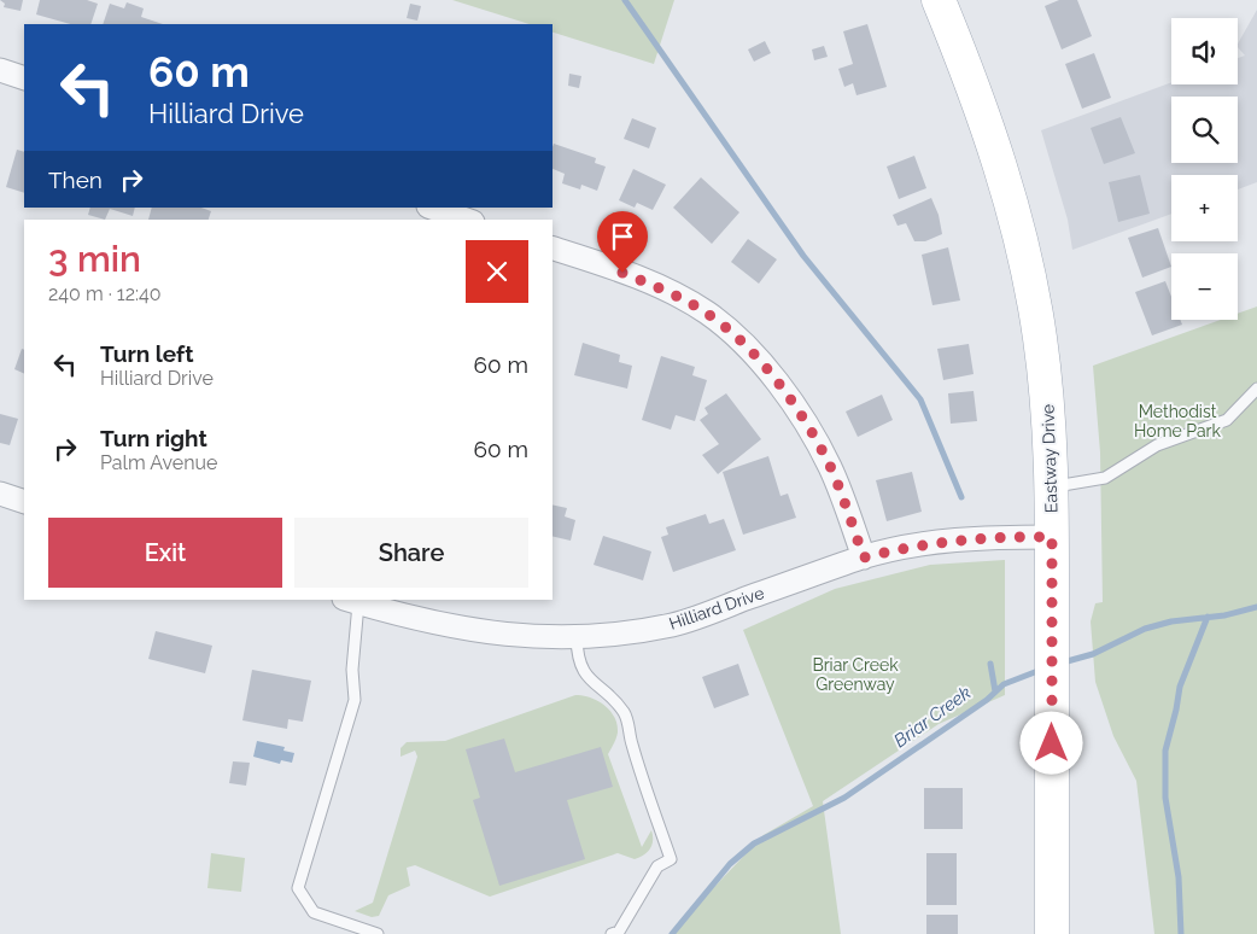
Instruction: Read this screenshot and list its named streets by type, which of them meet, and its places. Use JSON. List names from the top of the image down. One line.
{"streets":{"main road":["Eastway Drive"],"street":["Hilliard Drive"]},"crossings":[["Eastway Drive","Hilliard Drive"]],"water":["Briar Creek"],"parks":["Methodist Home Park","Briar Creek Greenway"],"page":{"map_buttons":["+","−"],"turn":["60 m","Hilliard Drive"],"then":"Then","heading":["3 min","240 m · 12:40"],"list":[{"name":"Turn left","note":"Hilliard Drive","value":"60 m"},{"name":"Turn right","note":"Palm Avenue","value":"60 m"}],"buttons":["Exit","Share"]}}
